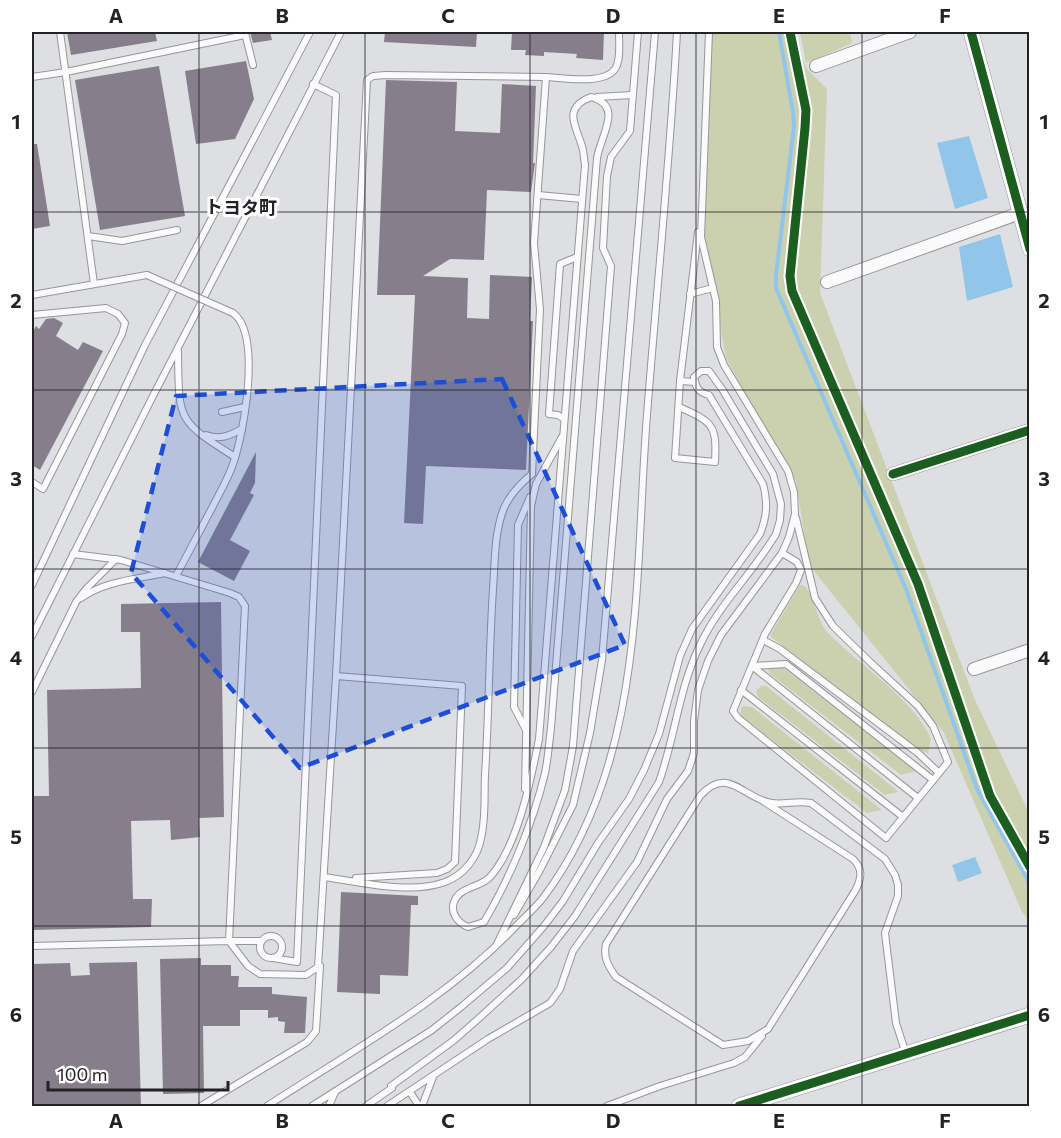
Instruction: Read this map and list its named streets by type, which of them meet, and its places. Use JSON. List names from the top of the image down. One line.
{"districts":["トヨタ町"],"scale_bar":"100 m","grid":{"columns":["A","B","C","D","E","F"],"rows":["1","2","3","4","5","6"]}}
